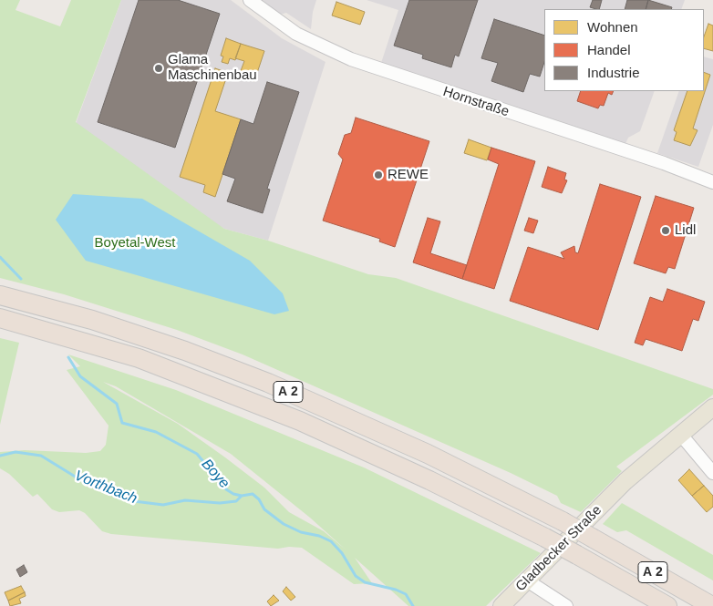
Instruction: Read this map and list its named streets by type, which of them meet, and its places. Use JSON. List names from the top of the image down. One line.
{"streets":{"highway":["A 2"],"main road":["Gladbecker Straße"],"street":["Hornstraße"]},"water":["Boye","Vorthbach"],"parks":["Boyetal-West"],"places":["Glama Maschinenbau","REWE","Lidl"],"legend":["Wohnen","Handel","Industrie"]}
